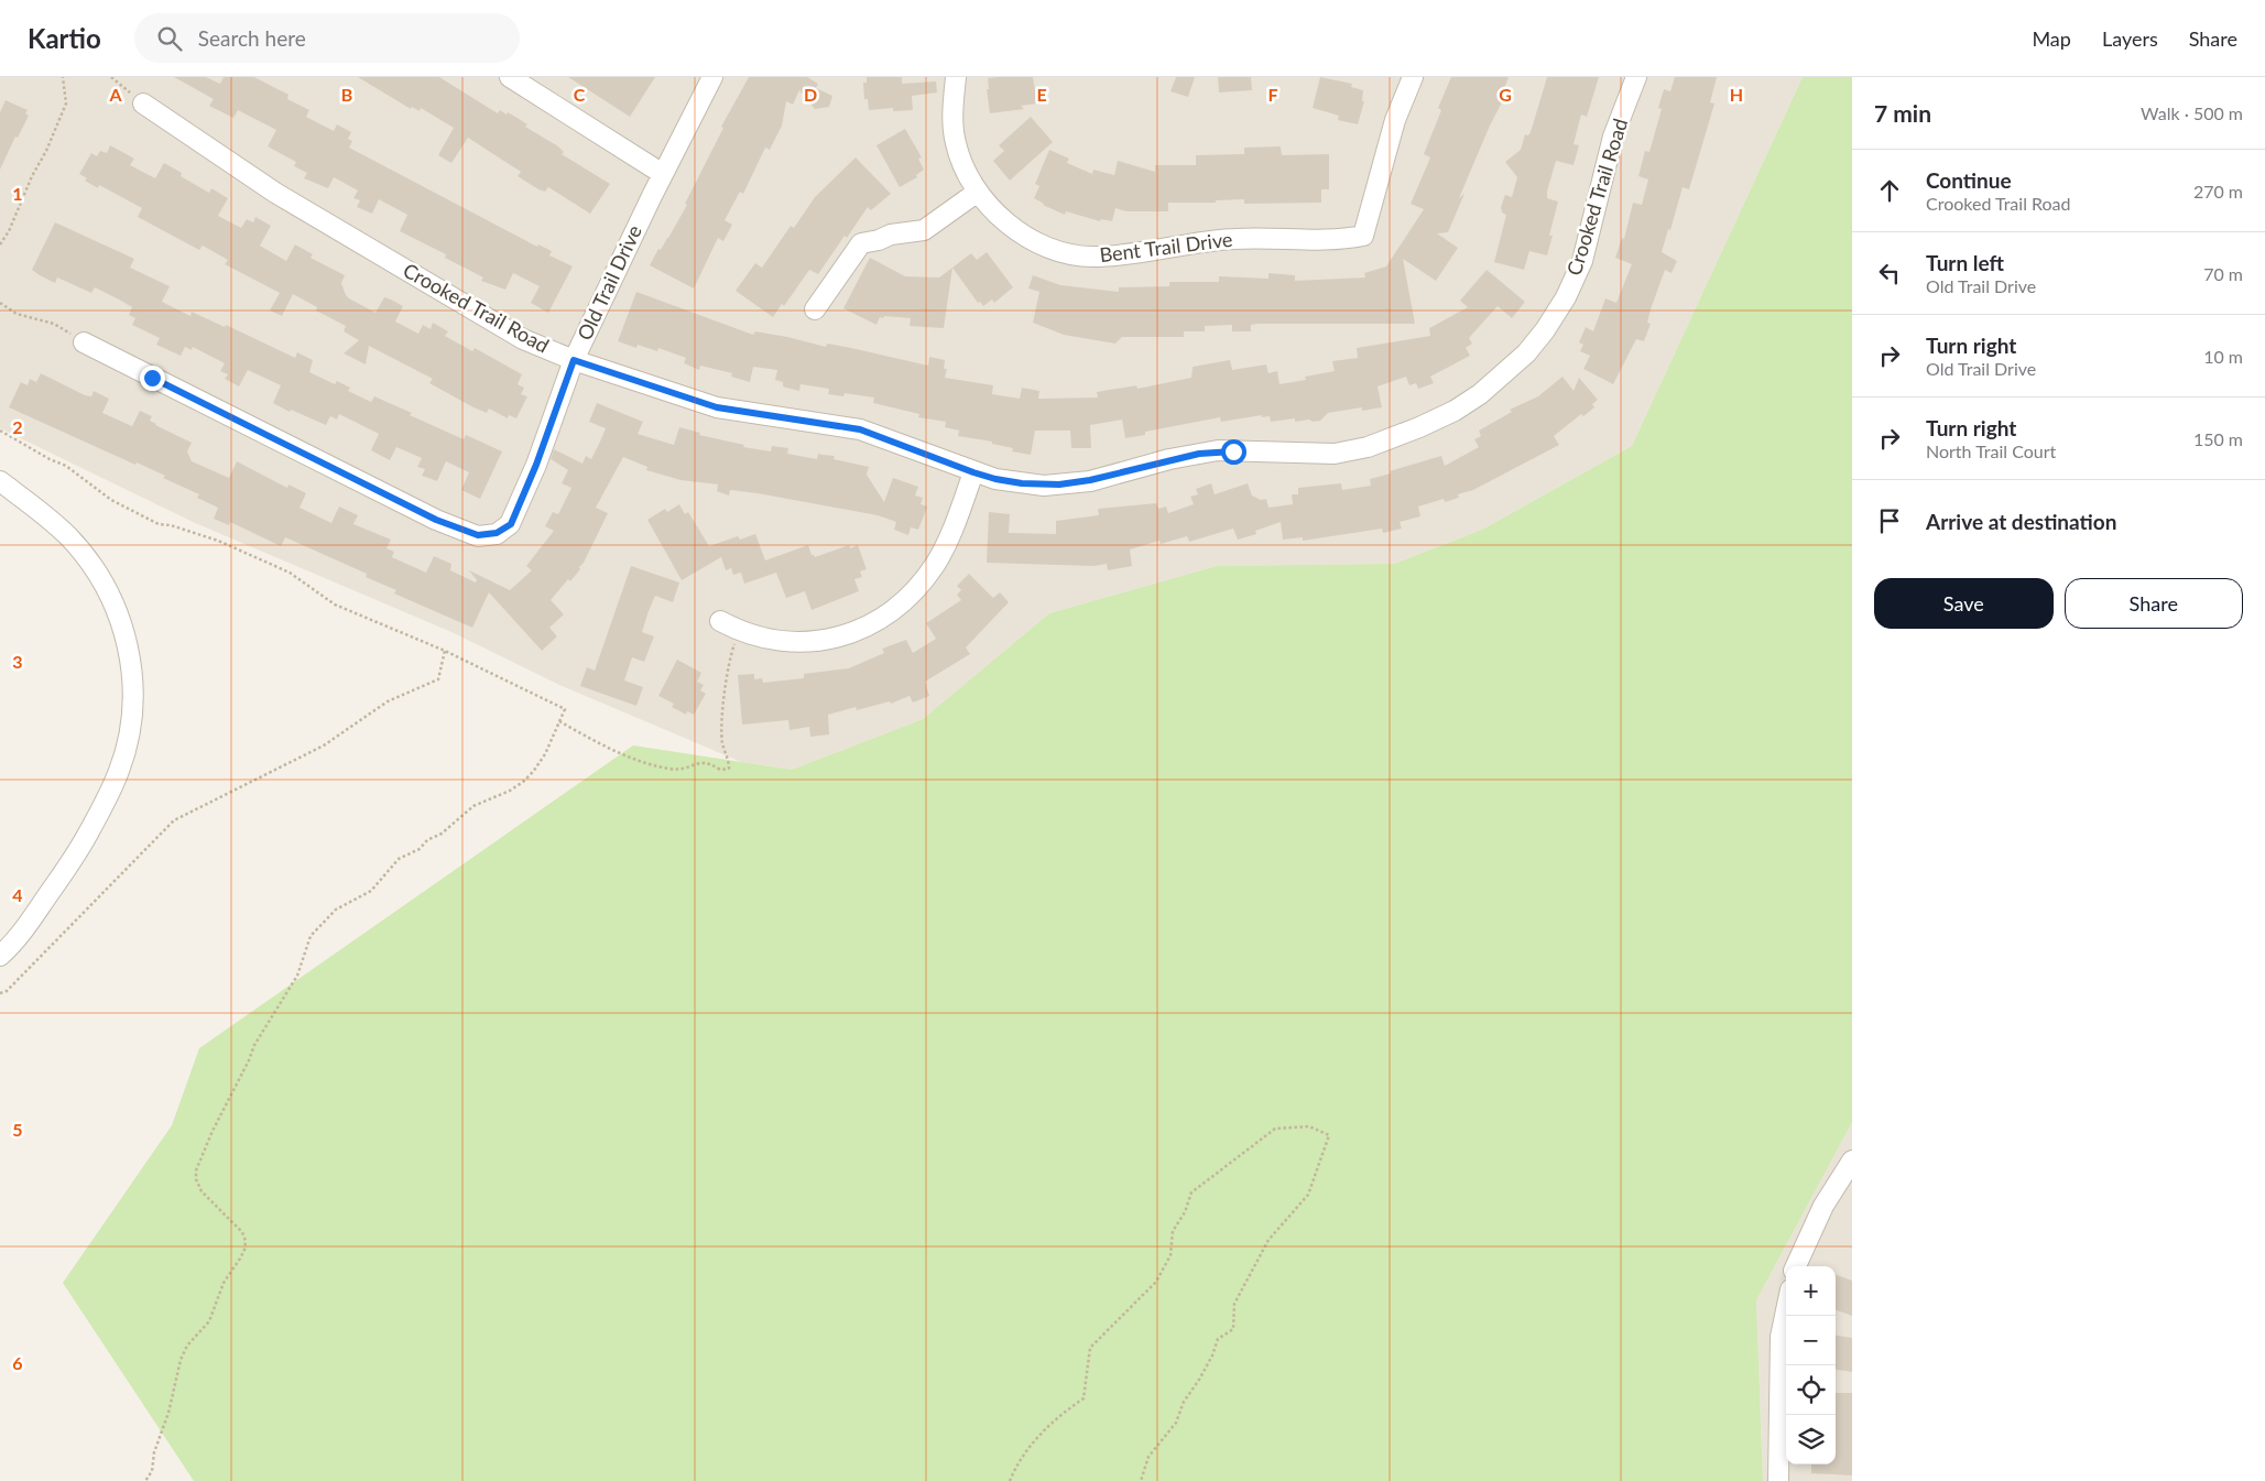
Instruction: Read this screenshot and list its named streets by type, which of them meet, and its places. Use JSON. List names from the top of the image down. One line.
{"streets":{"street":["Crooked Trail Road","Bent Trail Drive","Old Trail Drive"]},"crossings":[["Crooked Trail Road","Old Trail Drive"]],"page":{"header":"Kartio","search":"Search here","nav":["Map","Layers","Share"],"heading":["7 min","Walk · 500 m"],"list":[["Continue","Crooked Trail Road","270 m"],["Turn left","Old Trail Drive","70 m"],["Turn right","Old Trail Drive","10 m"],["Turn right","North Trail Court","150 m"],"Arrive at destination"],"buttons":["Save","Share"],"map_buttons":["+","−"]},"grid":{"columns":["A","B","C","D","E","F","G","H"],"rows":["1","2","3","4","5","6"]}}
